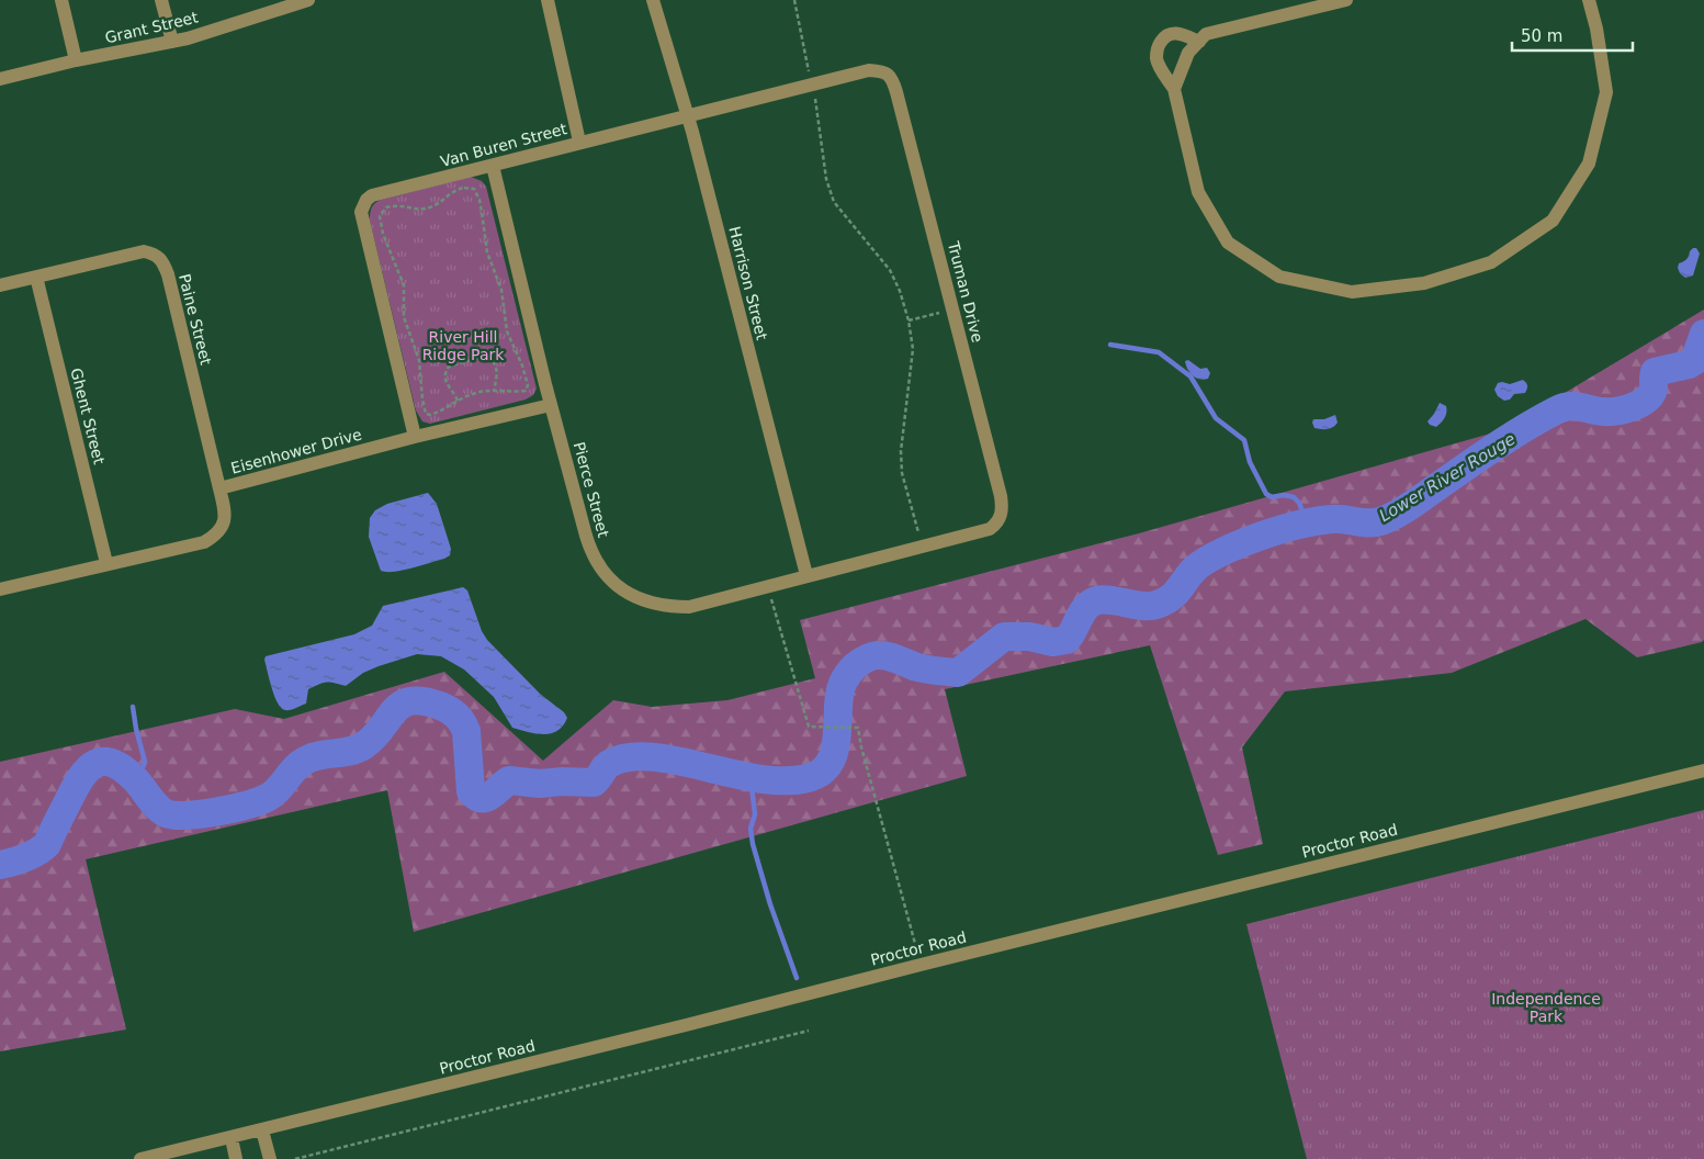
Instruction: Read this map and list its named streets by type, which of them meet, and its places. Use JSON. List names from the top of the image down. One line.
{"streets":{"street":["Grant Street","Van Buren Street","Harrison Street","Truman Drive","Paine Street","Ghent Street","Eisenhower Drive","Pierce Street","Proctor Road"]},"crossings":[["Van Buren Street","Harrison Street"],["Van Buren Street","Truman Drive"],["Van Buren Street","Eisenhower Drive"],["Van Buren Street","Pierce Street"],["Harrison Street","Pierce Street"],["Truman Drive","Pierce Street"],["Paine Street","Ghent Street"],["Paine Street","Eisenhower Drive"],["Ghent Street","Eisenhower Drive"],["Eisenhower Drive","Pierce Street"]],"water":["Lower River Rouge"],"parks":["River Hill Ridge Park","Independence Park"],"scale_bar":"50 m"}
